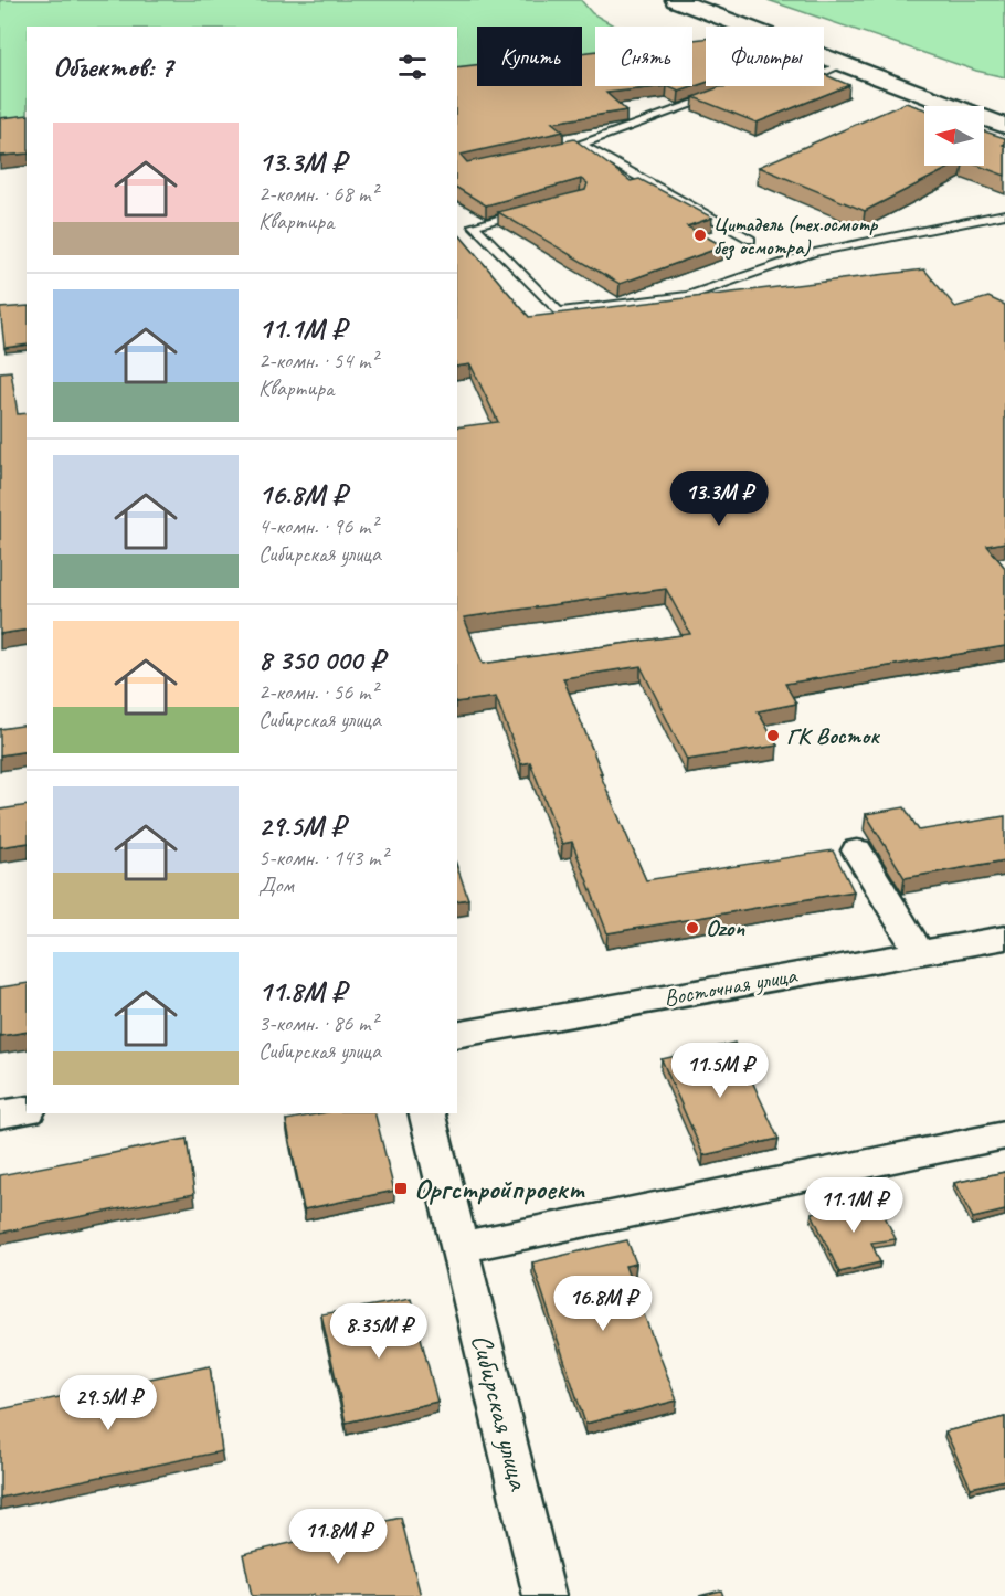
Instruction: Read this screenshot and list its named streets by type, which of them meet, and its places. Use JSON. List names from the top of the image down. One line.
{"streets":{"street":["Восточная улица","Сибирская улица"]},"places":{"other":["Цитадель (тех.осмотр без осмотра)","ГК Восток","Ozon"],"transit":["Оргстройпроект"]},"north":"left","page":{"chip":["Купить","Снять","Фильтры"],"heading":"Объектов: 7","list":[{"name":"13.3M ₽","note":"2-комн. · 68 m² · Квартира"},{"name":"11.1M ₽","note":"2-комн. · 54 m² · Квартира"},{"name":"16.8M ₽","note":"4-комн. · 96 m² · Сибирская улица"},{"name":"8 350 000 ₽","note":"2-комн. · 56 m² · Сибирская улица"},{"name":"29.5M ₽","note":"5-комн. · 143 m² · Дом"},{"name":"11.8M ₽","note":"3-комн. · 86 m² · Сибирская улица"}],"price":["13.3M ₽","11.5M ₽","11.1M ₽","16.8M ₽","8.35M ₽","29.5M ₽","11.8M ₽"]}}
